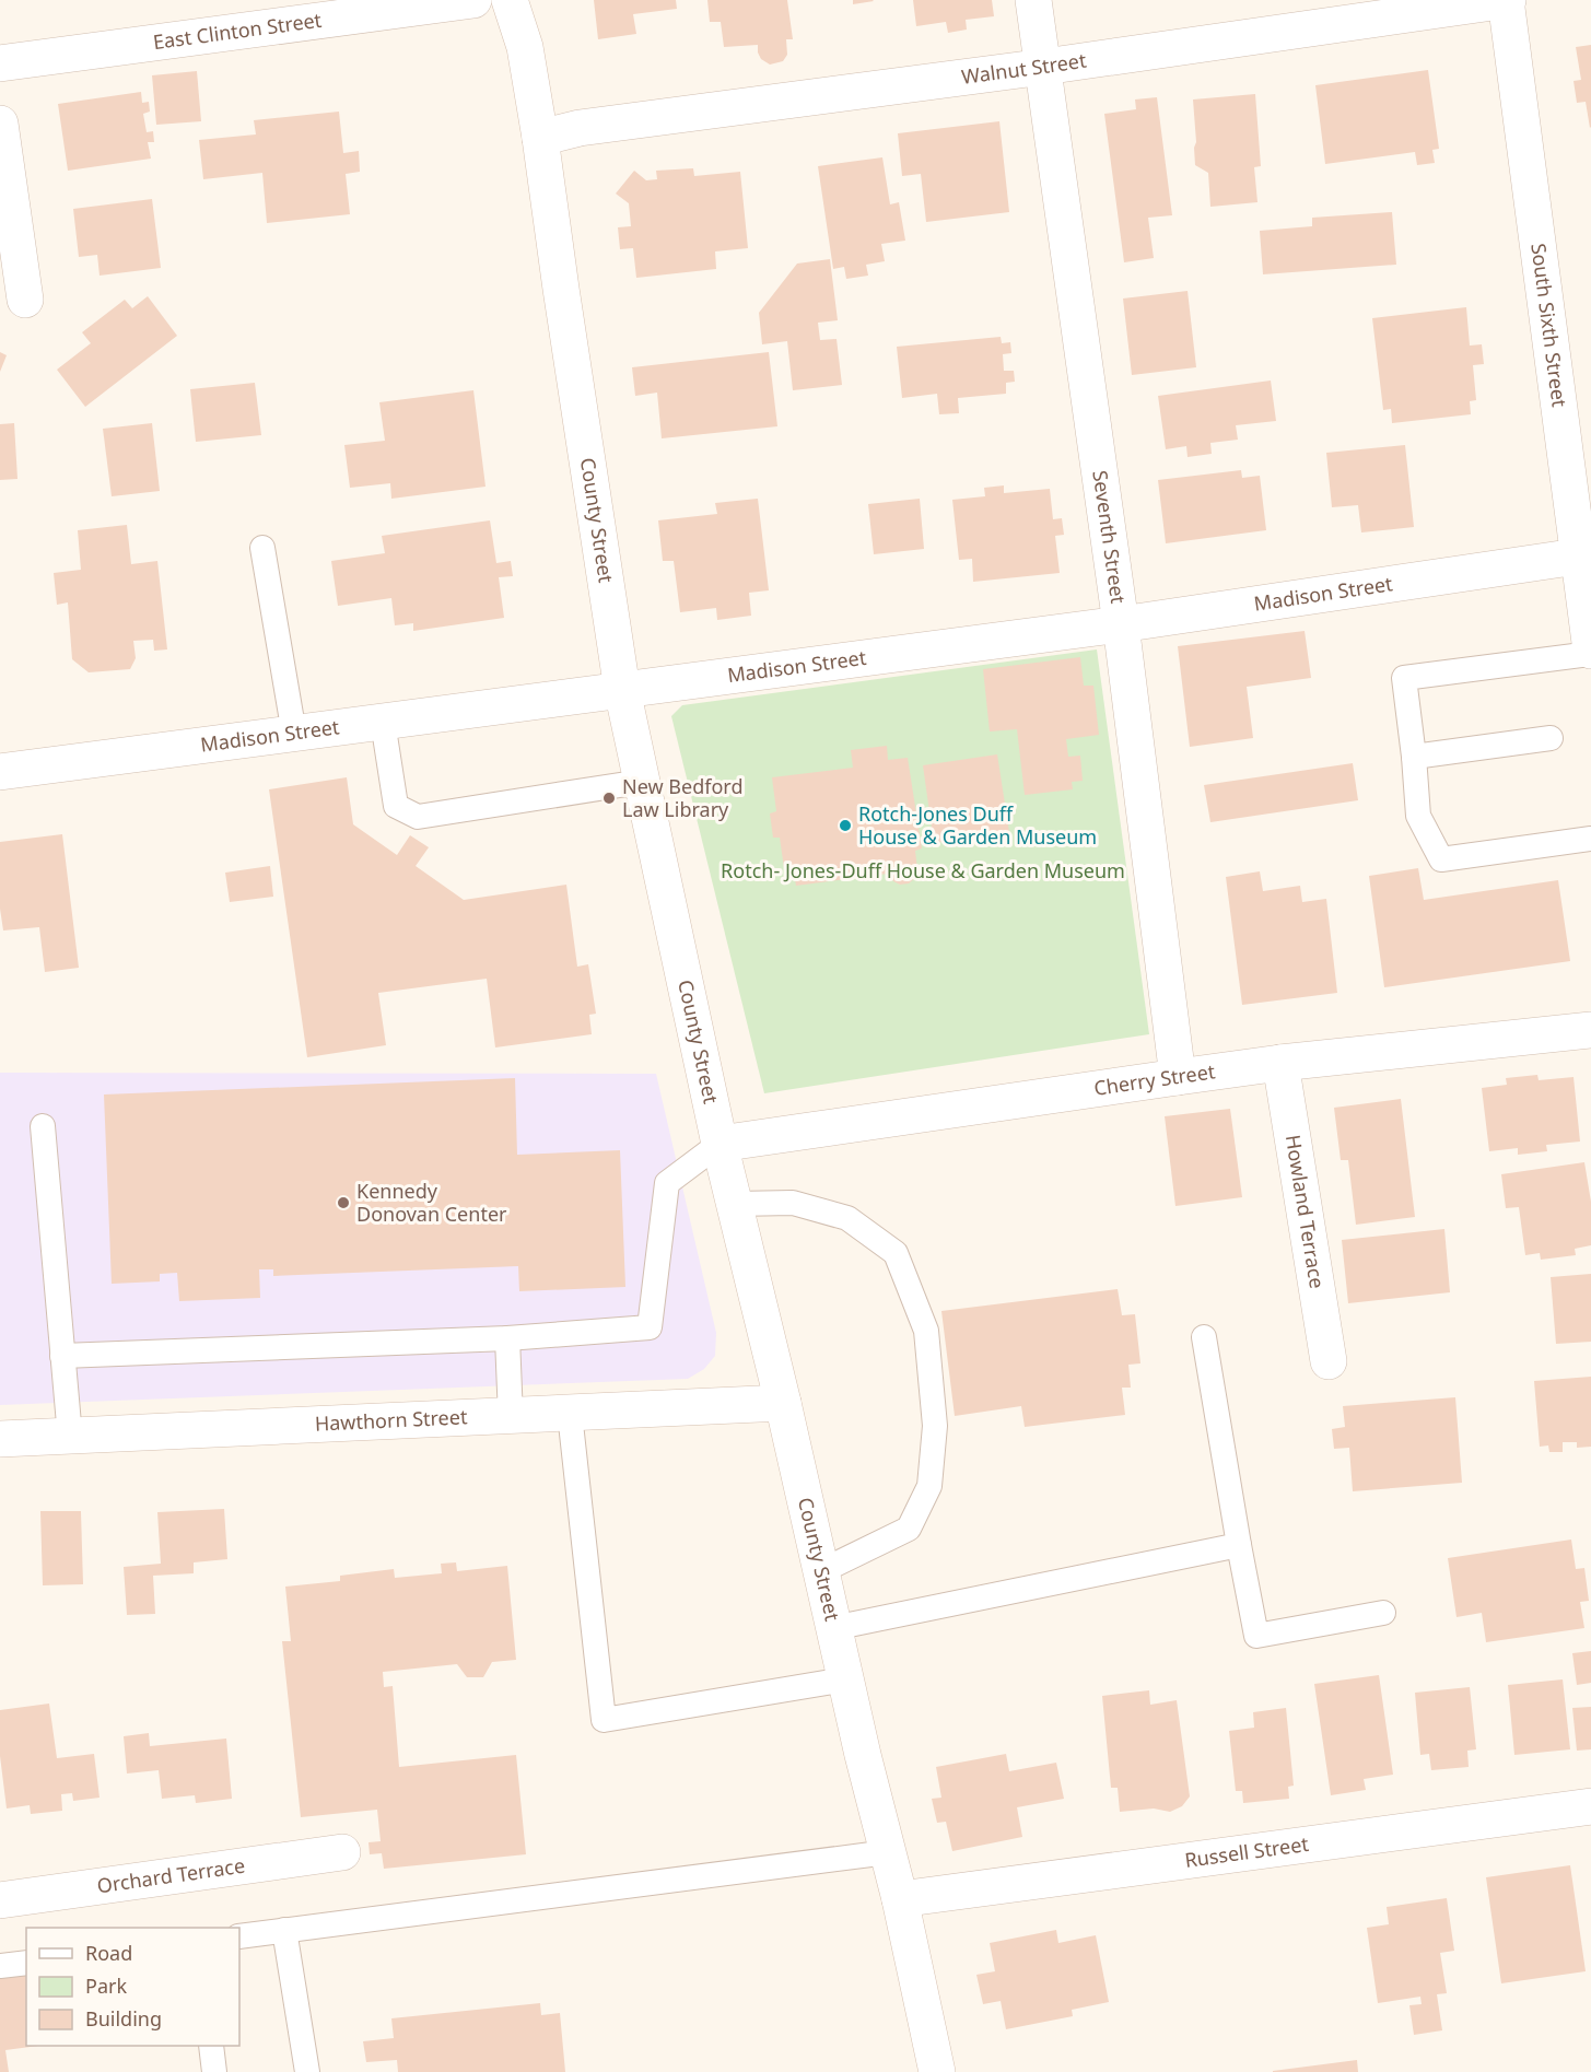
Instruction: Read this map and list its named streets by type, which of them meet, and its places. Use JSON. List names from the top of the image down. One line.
{"streets":{"street":["East Clinton Street","Walnut Street","South Sixth Street","County Street","Seventh Street","Madison Street","Cherry Street","Howland Terrace","Hawthorn Street","Russell Street","Orchard Terrace"]},"crossings":[["Walnut Street","South Sixth Street"],["Walnut Street","County Street"],["Walnut Street","Seventh Street"],["South Sixth Street","Madison Street"],["County Street","Madison Street"],["County Street","Cherry Street"],["County Street","Hawthorn Street"],["County Street","Russell Street"],["Seventh Street","Madison Street"],["Seventh Street","Cherry Street"],["Cherry Street","Howland Terrace"]],"parks":["Rotch- Jones-Duff House & Garden Museum"],"places":["New Bedford Law Library","Rotch-Jones Duff House & Garden Museum","Kennedy Donovan Center"],"legend":["Road","Park","Building"]}
